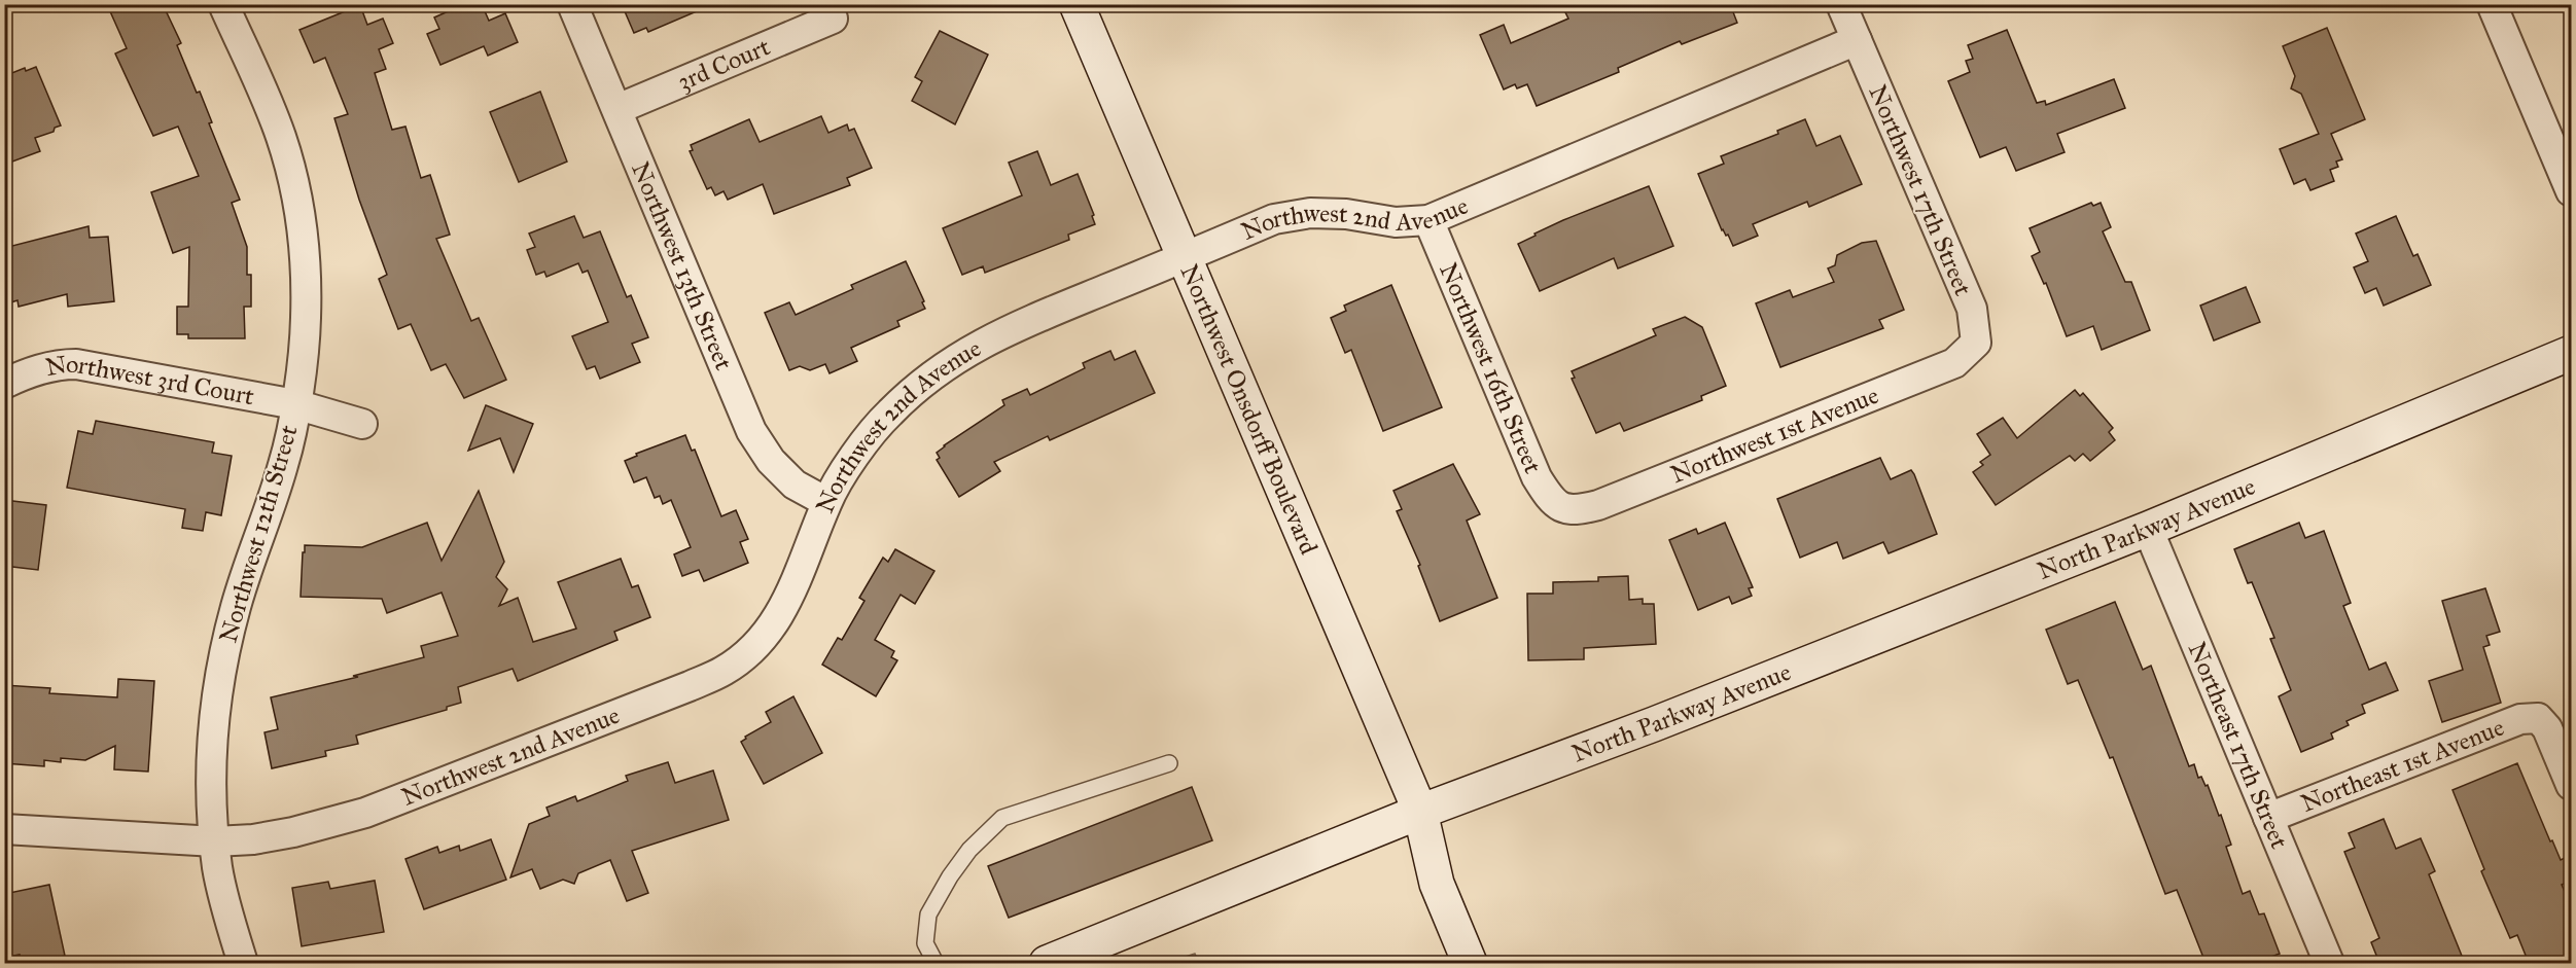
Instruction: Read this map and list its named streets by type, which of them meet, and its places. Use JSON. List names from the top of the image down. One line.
{"streets":{"street":["3rd Court","Northwest 17th Street","Northwest 2nd Avenue","Northwest 13th Street","Northwest 16th Street","Northwest 3rd Court","Northwest Onsdorff Boulevard","Northwest 1st Avenue","North Parkway Avenue","Northwest 12th Street","Northeast 17th Street","Northeast 1st Avenue"]},"crossings":[["3rd Court","Northwest 13th Street"],["Northwest 17th Street","Northwest 2nd Avenue"],["Northwest 17th Street","Northwest 1st Avenue"],["Northwest 2nd Avenue","Northwest 13th Street"],["Northwest 2nd Avenue","Northwest 16th Street"],["Northwest 2nd Avenue","Northwest Onsdorff Boulevard"],["Northwest 2nd Avenue","Northwest 12th Street"],["Northwest 16th Street","Northwest 1st Avenue"],["Northwest 3rd Court","Northwest 12th Street"],["Northwest Onsdorff Boulevard","North Parkway Avenue"],["North Parkway Avenue","Northeast 17th Street"],["Northeast 17th Street","Northeast 1st Avenue"]]}
